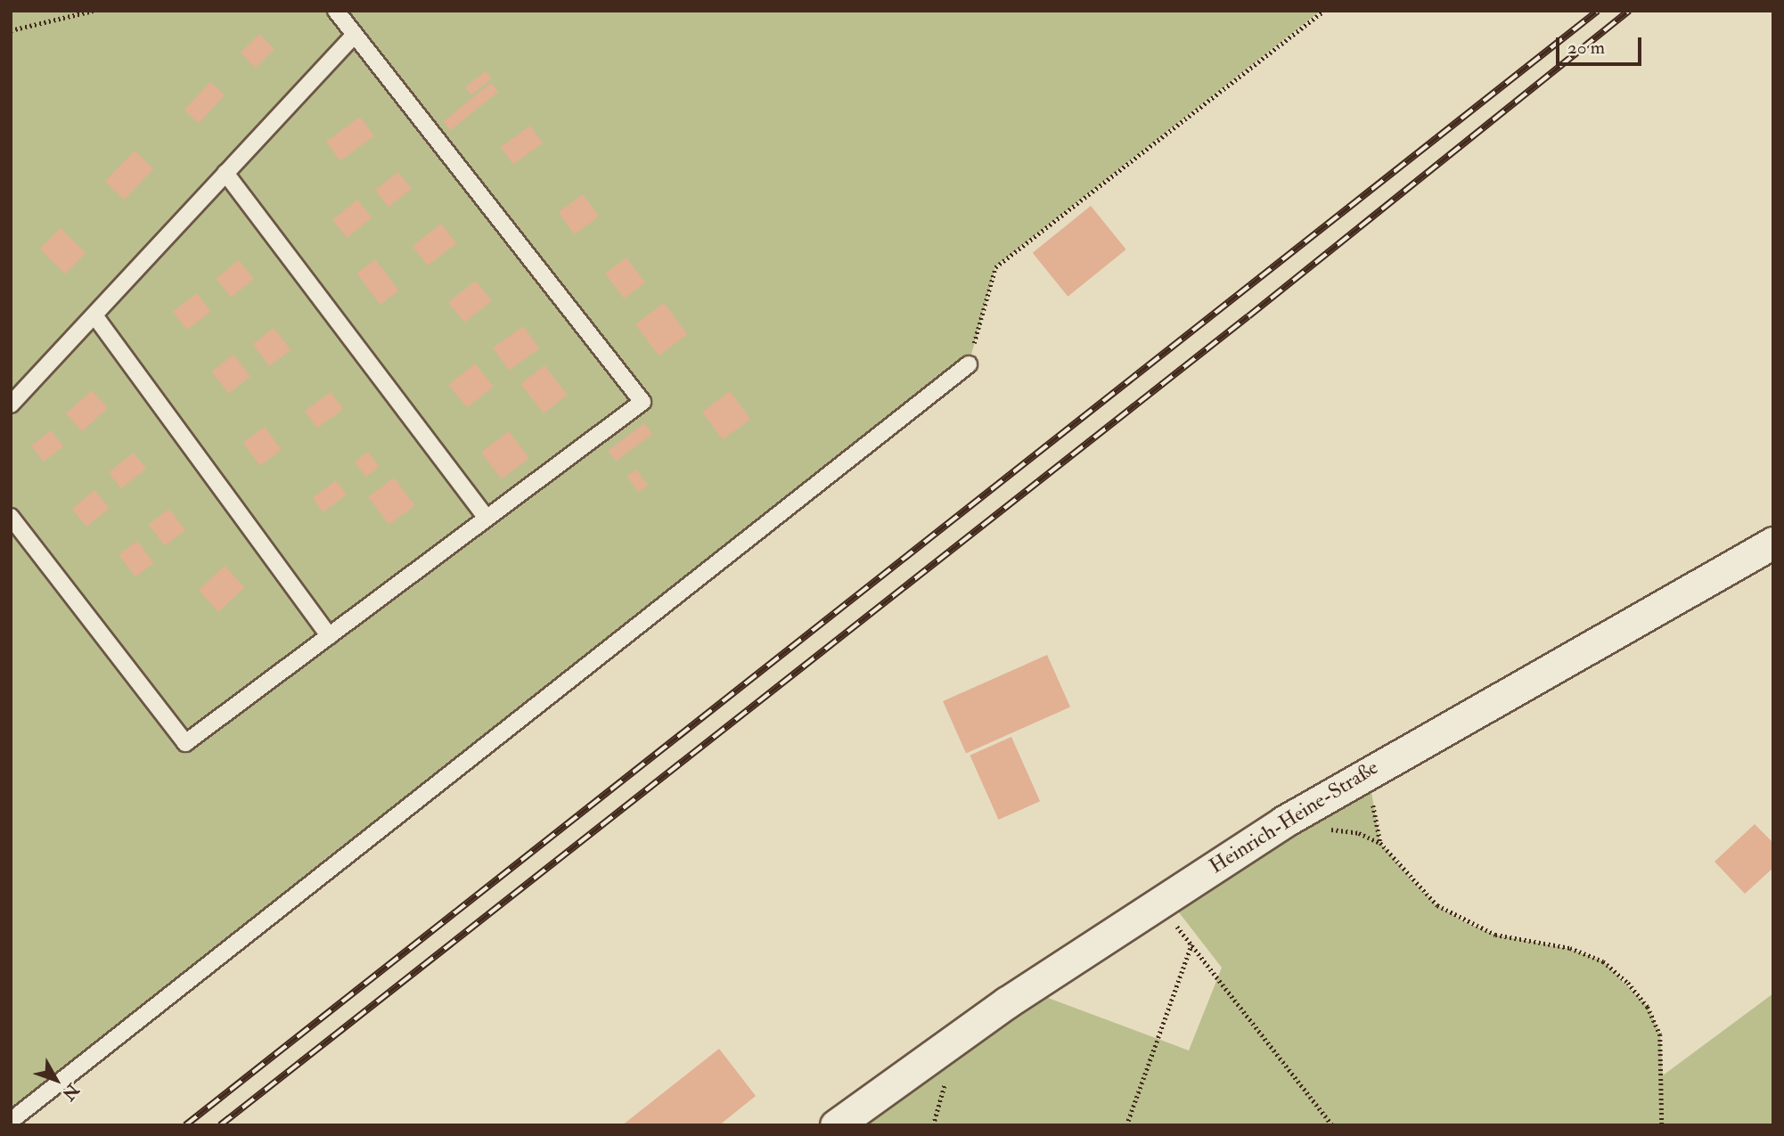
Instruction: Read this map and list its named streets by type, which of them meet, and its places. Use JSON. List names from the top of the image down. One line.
{"streets":{"street":["Heinrich-Heine-Straße"]},"scale_bar":"20 m","north":"bottom right"}
